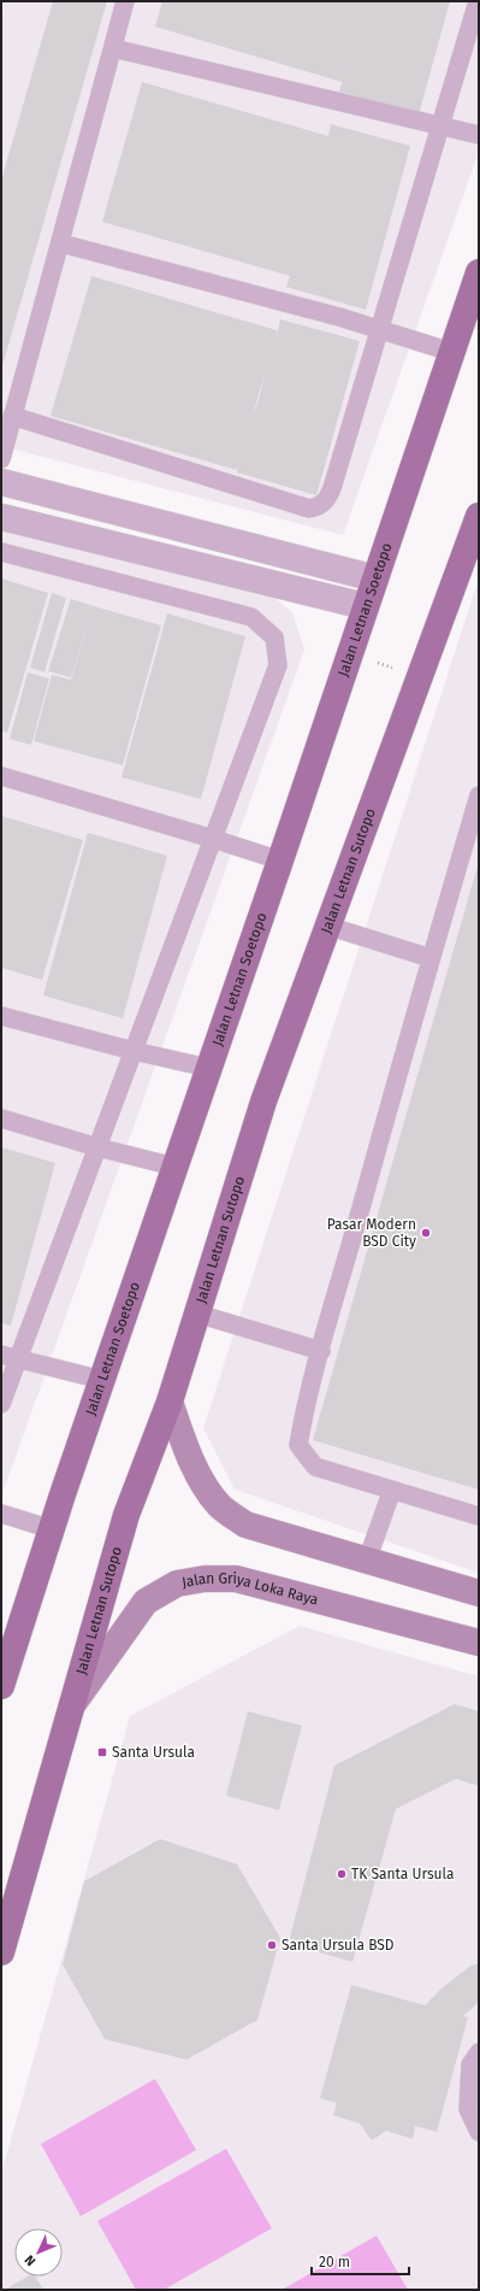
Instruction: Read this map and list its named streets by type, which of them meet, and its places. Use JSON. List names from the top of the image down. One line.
{"streets":{"main road":["Jalan Letnan Soetopo","Jalan Letnan Sutopo","Jalan Griya Loka Raya"]},"crossings":[["Jalan Letnan Sutopo","Jalan Griya Loka Raya"]],"places":{"other":["Pasar Modern BSD City","TK Santa Ursula","Santa Ursula BSD"],"transit":["Santa Ursula"]},"scale_bar":"20 m","north":"bottom left"}
